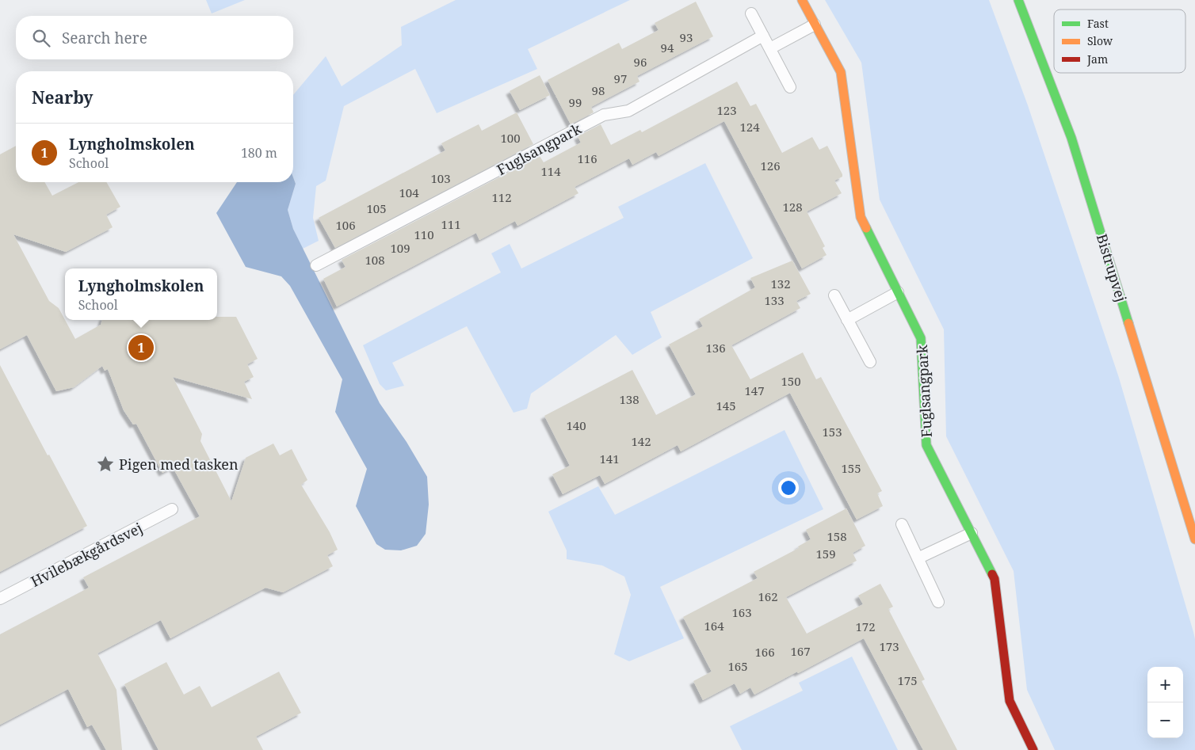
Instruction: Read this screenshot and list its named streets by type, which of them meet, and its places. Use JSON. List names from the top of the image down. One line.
{"streets":{"street":["Fuglsangpark","Bistrupvej"],"lane":["Hvilebækgårdsvej"]},"places":{"place":["Pigen med tasken"]},"house_numbers":["93","94","96","97","98","99","123","124","100","116","126","114","103","104","112","128","105","111","106","110","109","108","132","133","136","150","147","138","145","140","153","142","141","155","158","159","162","163","164","172","173","167","166","165","175"],"legend":["Fast","Slow","Jam"],"page":{"search":"Search here","heading":"Nearby","list":[{"mark":"1","name":"Lyngholmskolen","note":"School","value":"180 m"}],"popup":["Lyngholmskolen","School"],"pins":"1","map_buttons":["+","−"]}}
